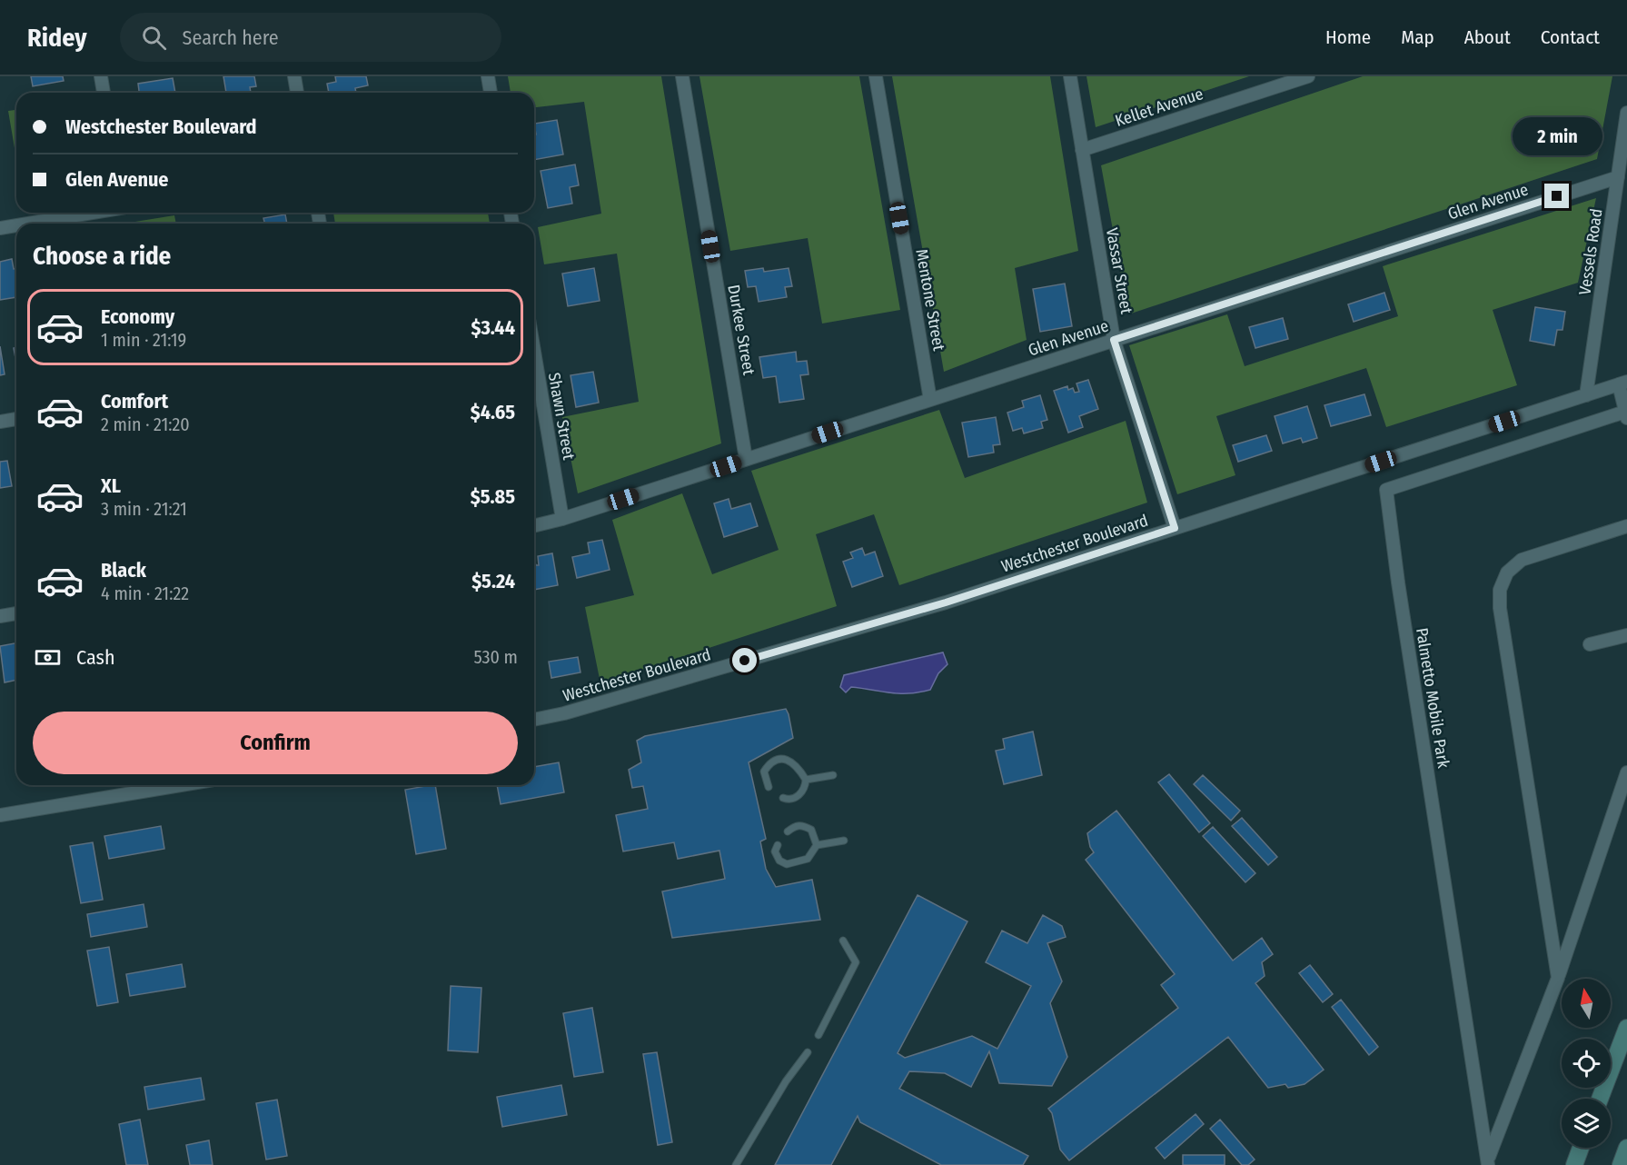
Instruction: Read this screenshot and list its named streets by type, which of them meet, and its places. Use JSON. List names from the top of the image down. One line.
{"streets":{"street":["Kellet Avenue","Glen Avenue","Vessels Road","Vassar Street","Mentone Street","Durkee Street","Shawn Street","Westchester Boulevard","Palmetto Mobile Park"]},"crossings":[["Kellet Avenue","Vassar Street"],["Glen Avenue","Vessels Road"],["Glen Avenue","Vassar Street"],["Glen Avenue","Mentone Street"],["Glen Avenue","Durkee Street"],["Glen Avenue","Shawn Street"],["Vessels Road","Westchester Boulevard"],["Vassar Street","Westchester Boulevard"],["Westchester Boulevard","Palmetto Mobile Park"]],"north":"top","page":{"header":"Ridey","search":"Search here","nav":["Home","Map","About","Contact"],"banner":["Westchester Boulevard","Glen Avenue"],"bubble":"2 min","heading":"Choose a ride","list":[{"name":"Economy","note":"1 min · 21:19","value":"$3.44"},{"name":"Comfort","note":"2 min · 21:20","value":"$4.65"},{"name":"XL","note":"3 min · 21:21","value":"$5.85"},{"name":"Black","note":"4 min · 21:22","value":"$5.24"}],"pay":["Cash","530 m"],"buttons":"Confirm"}}
